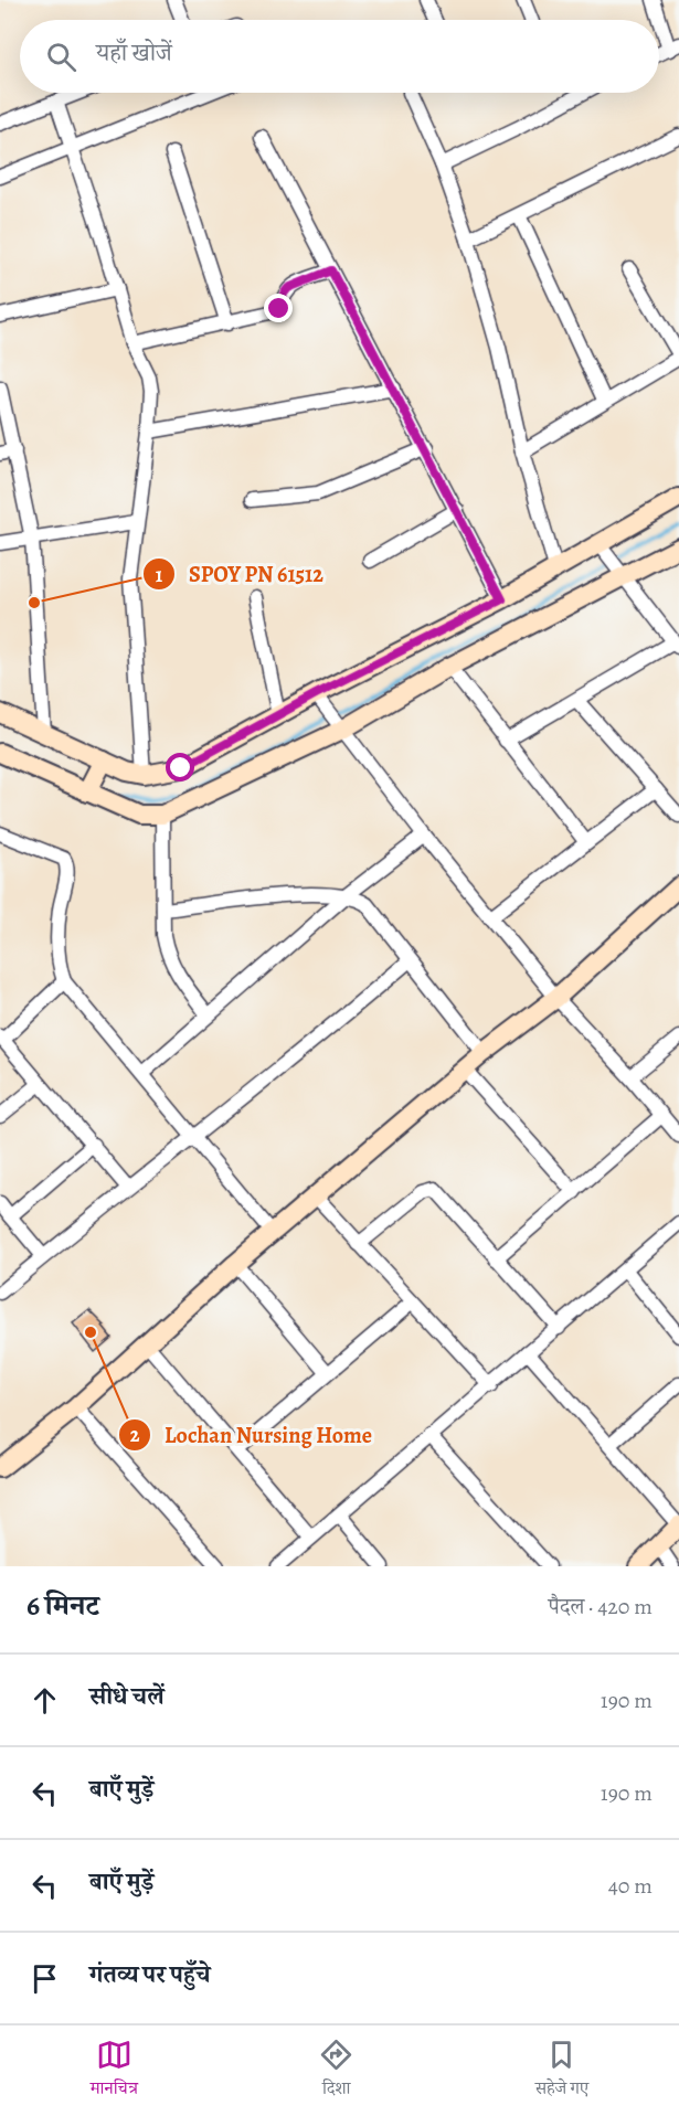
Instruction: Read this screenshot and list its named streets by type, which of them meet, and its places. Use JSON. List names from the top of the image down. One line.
{"places":["SPOY PN 61512","Lochan Nursing Home"],"page":{"search":"यहाँ खोजें","heading":["6 मिनट","पैदल · 420 m"],"list":[["सीधे चलें","190 m"],["बाएँ मुड़ें","190 m"],["बाएँ मुड़ें","40 m"],"गंतव्य पर पहुँचे"],"nav":["मानचित्र","दिशा","सहेजे गए"]}}
